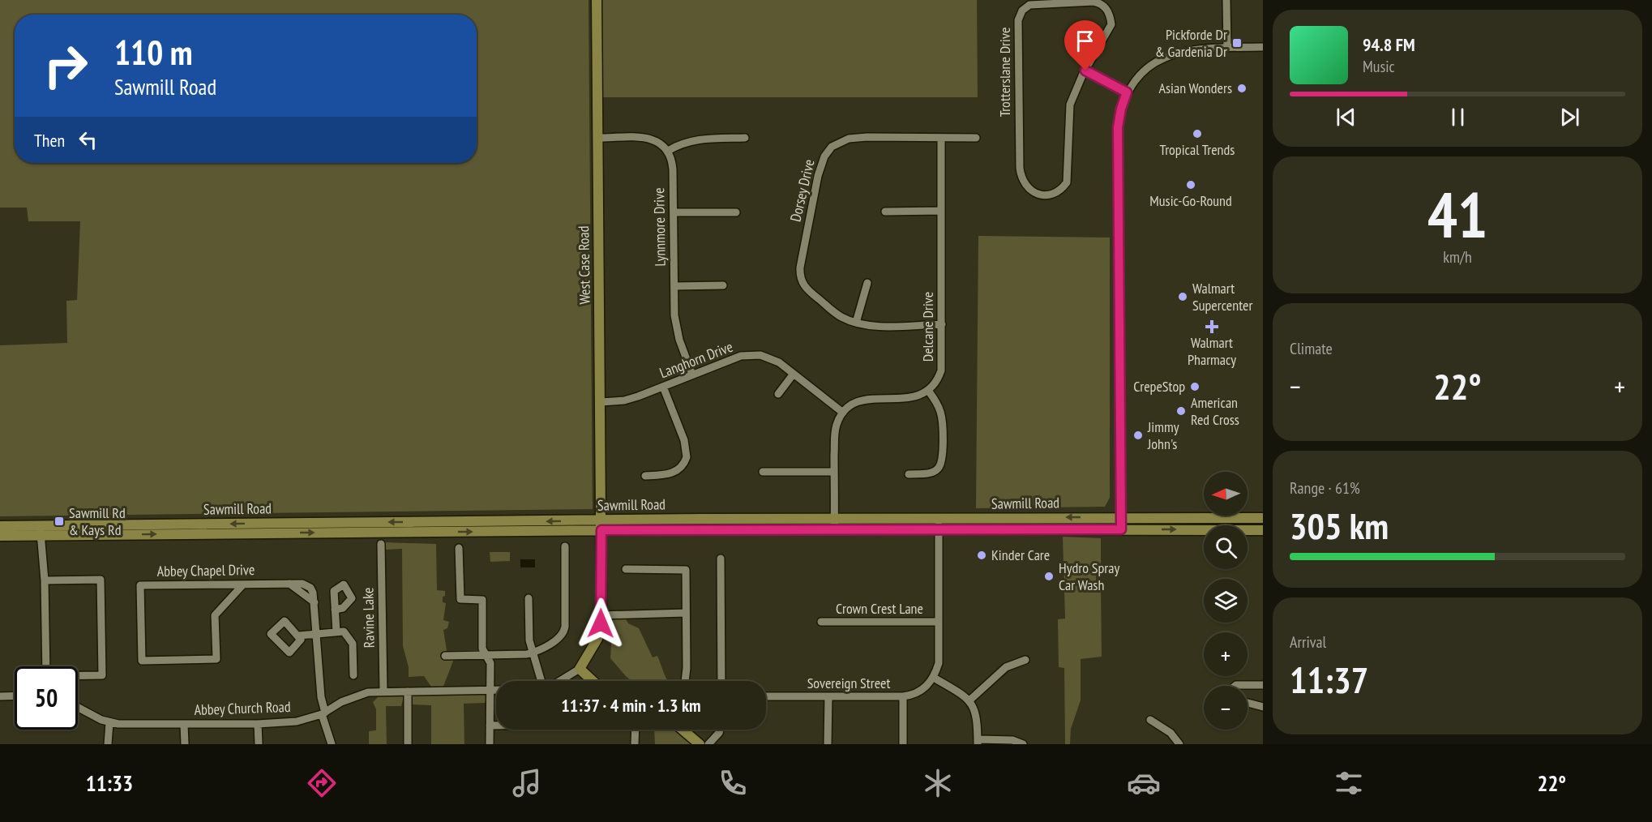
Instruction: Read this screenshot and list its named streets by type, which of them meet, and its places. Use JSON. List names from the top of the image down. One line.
{"streets":{"main road":["West Case Road","Sawmill Road"],"street":["Trotterslane Drive","Dorsey Drive","Lynnmore Drive","Delcane Drive","Langhorn Drive","Abbey Chapel Drive","Crown Crest Lane","Ravine Lake","Sovereign Street","Abbey Church Road"]},"crossings":[["Dorsey Drive","Delcane Drive"],["Lynnmore Drive","Langhorn Drive"],["West Case Road","Langhorn Drive"],["West Case Road","Sawmill Road"],["Abbey Chapel Drive","Abbey Church Road"],["Ravine Lake","Abbey Church Road"]],"places":{"transit":["Pickforde Dr & Gardenia Dr","Sawmill Rd & Kays Rd"],"other":["Asian Wonders","Tropical Trends","Music-Go-Round","Walmart Supercenter","CrepeStop","American Red Cross","Jimmy John's","Kinder Care","Hydro Spray Car Wash"],"health":["Walmart Pharmacy"]},"north":"left","page":{"turn":["110 m","Sawmill Road"],"song":["94.8 FM","Music"],"then":"Then","tile":[["41","km/h"],"Climate",["Range · 61%","305 km"],["Arrival","11:37"]],"heat":["−","22°","+"],"map_buttons":["+","−"],"limit":"50","trip":"11:37 · 4 min · 1.3 km","tabs":["11:33","22°"]}}
